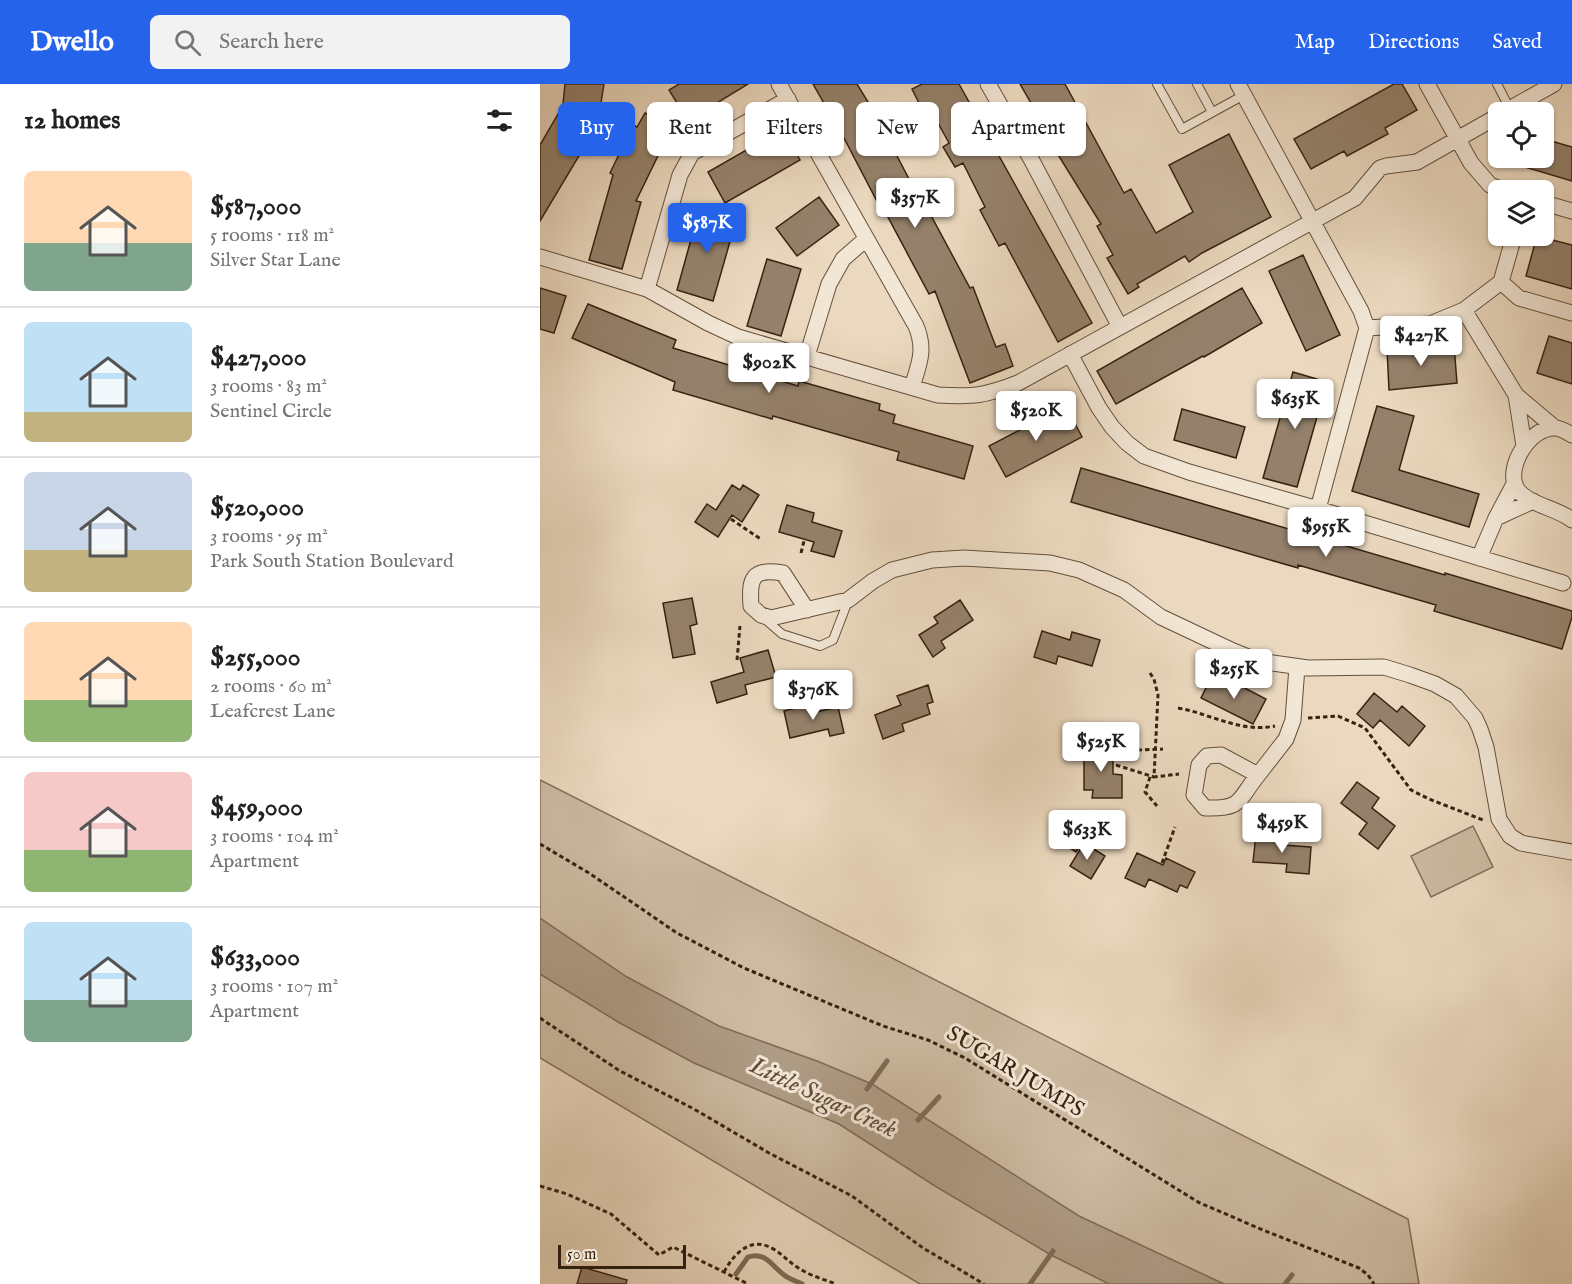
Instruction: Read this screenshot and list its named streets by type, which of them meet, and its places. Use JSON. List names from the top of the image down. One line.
{"streets":{"path":["SUGAR JUMPS"]},"water":["Little Sugar Creek"],"scale_bar":"50 m","page":{"header":"Dwello","search":"Search here","nav":["Map","Directions","Saved"],"heading":"12 homes","chip":["Buy","Rent","Filters","New","Apartment"],"list":[{"name":"$587,000","note":"5 rooms · 118 m² · Silver Star Lane"},{"name":"$427,000","note":"3 rooms · 83 m² · Sentinel Circle"},{"name":"$520,000","note":"3 rooms · 95 m² · Park South Station Boulevard"},{"name":"$255,000","note":"2 rooms · 60 m² · Leafcrest Lane"},{"name":"$459,000","note":"3 rooms · 104 m² · Apartment"},{"name":"$633,000","note":"3 rooms · 107 m² · Apartment"}],"price":["$357K","$587K","$427K","$902K","$635K","$520K","$955K","$255K","$376K","$525K","$459K","$633K"],"scale":"50 m"}}
